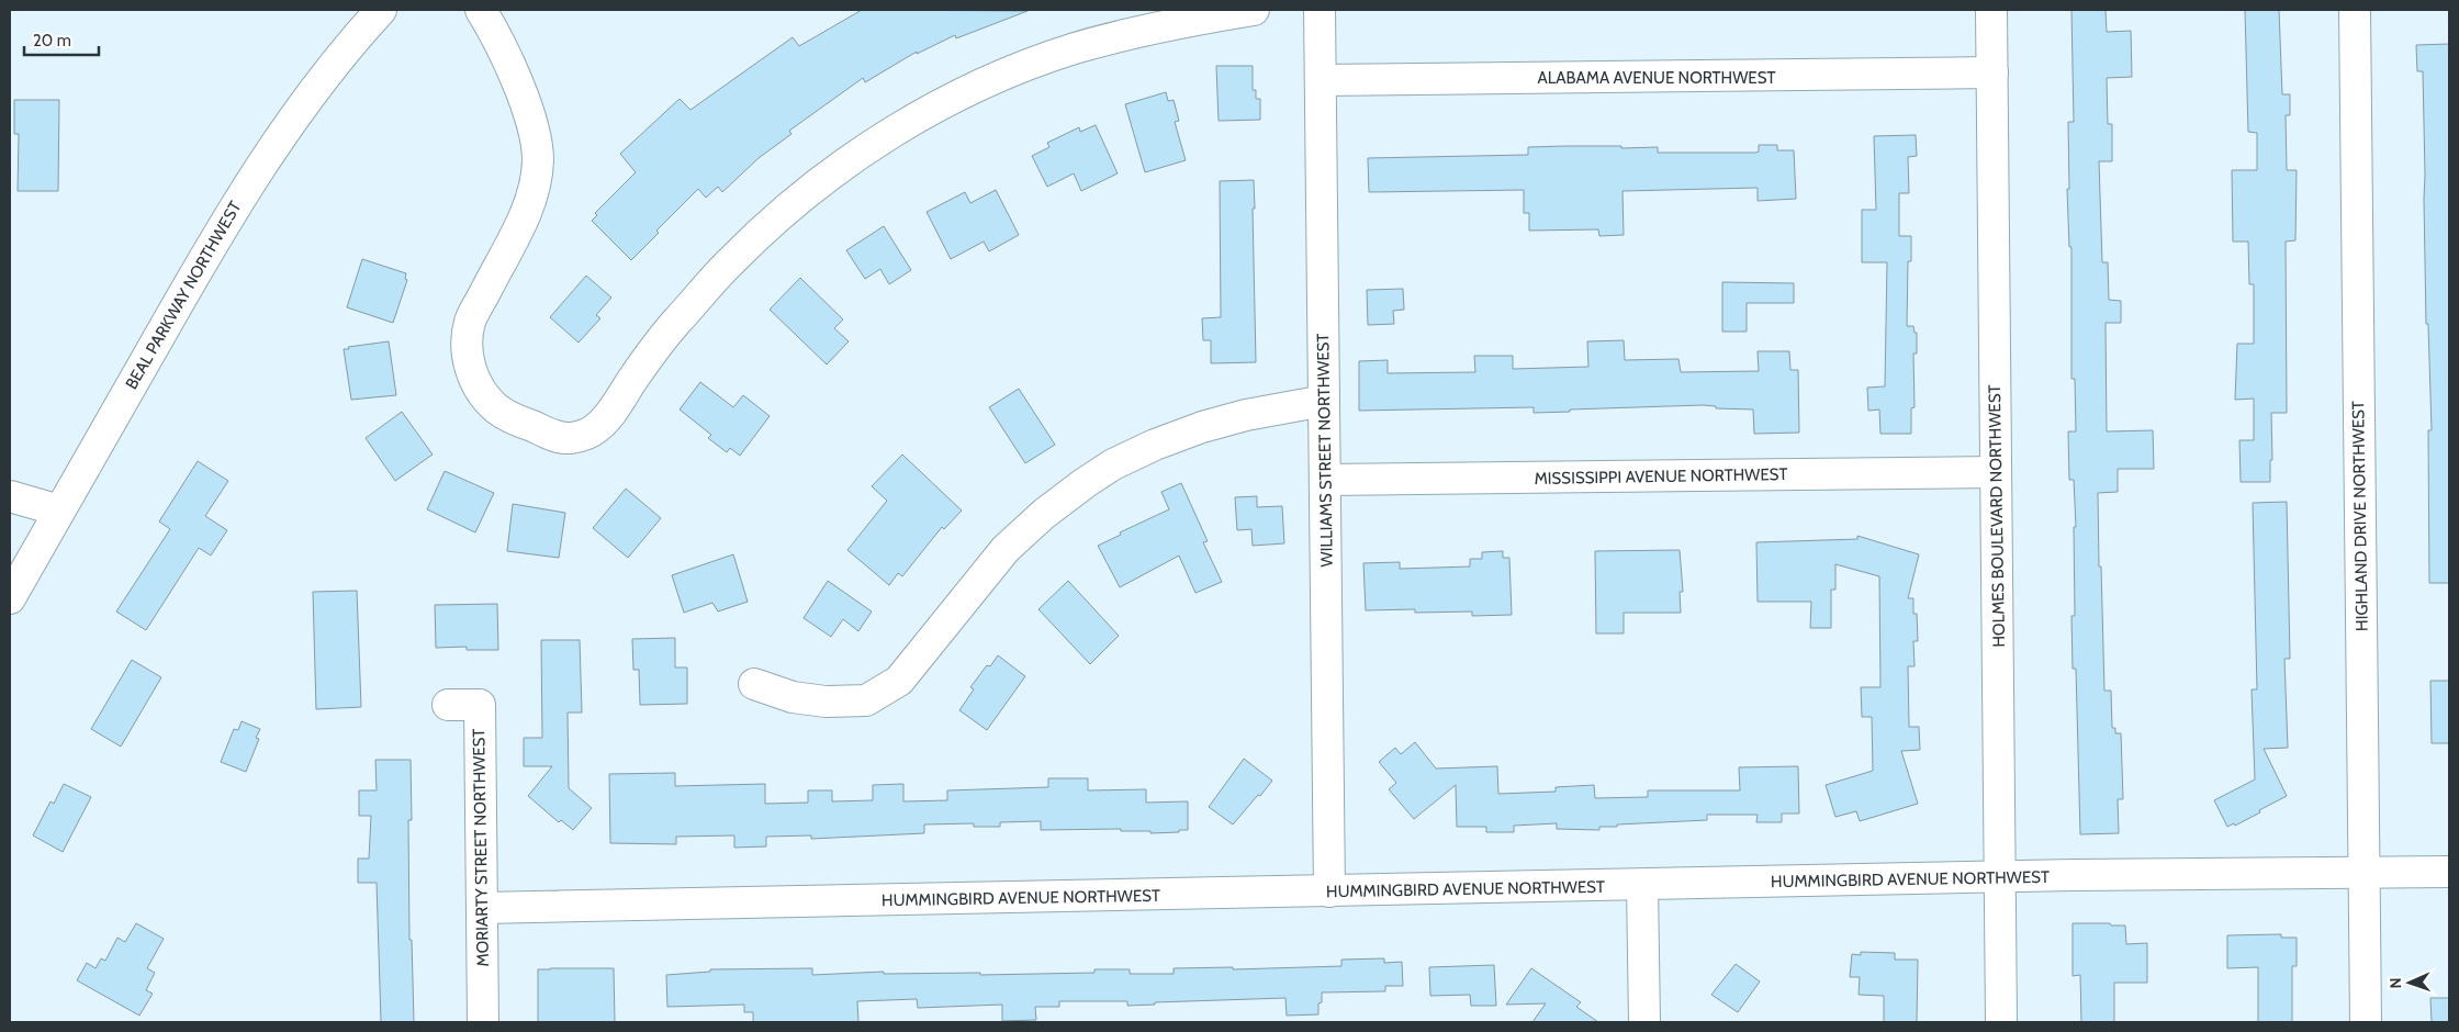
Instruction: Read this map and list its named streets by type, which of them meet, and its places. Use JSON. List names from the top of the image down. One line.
{"streets":{"street":["ALABAMA AVENUE NORTHWEST","BEAL PARKWAY NORTHWEST","WILLIAMS STREET NORTHWEST","MISSISSIPPI AVENUE NORTHWEST","HOLMES BOULEVARD NORTHWEST","HIGHLAND DRIVE NORTHWEST","MORIARTY STREET NORTHWEST","HUMMINGBIRD AVENUE NORTHWEST"]},"crossings":[["ALABAMA AVENUE NORTHWEST","WILLIAMS STREET NORTHWEST"],["ALABAMA AVENUE NORTHWEST","HOLMES BOULEVARD NORTHWEST"],["WILLIAMS STREET NORTHWEST","MISSISSIPPI AVENUE NORTHWEST"],["WILLIAMS STREET NORTHWEST","HUMMINGBIRD AVENUE NORTHWEST"],["MISSISSIPPI AVENUE NORTHWEST","HOLMES BOULEVARD NORTHWEST"],["HOLMES BOULEVARD NORTHWEST","HUMMINGBIRD AVENUE NORTHWEST"],["HIGHLAND DRIVE NORTHWEST","HUMMINGBIRD AVENUE NORTHWEST"],["MORIARTY STREET NORTHWEST","HUMMINGBIRD AVENUE NORTHWEST"]],"scale_bar":"20 m","north":"left"}
